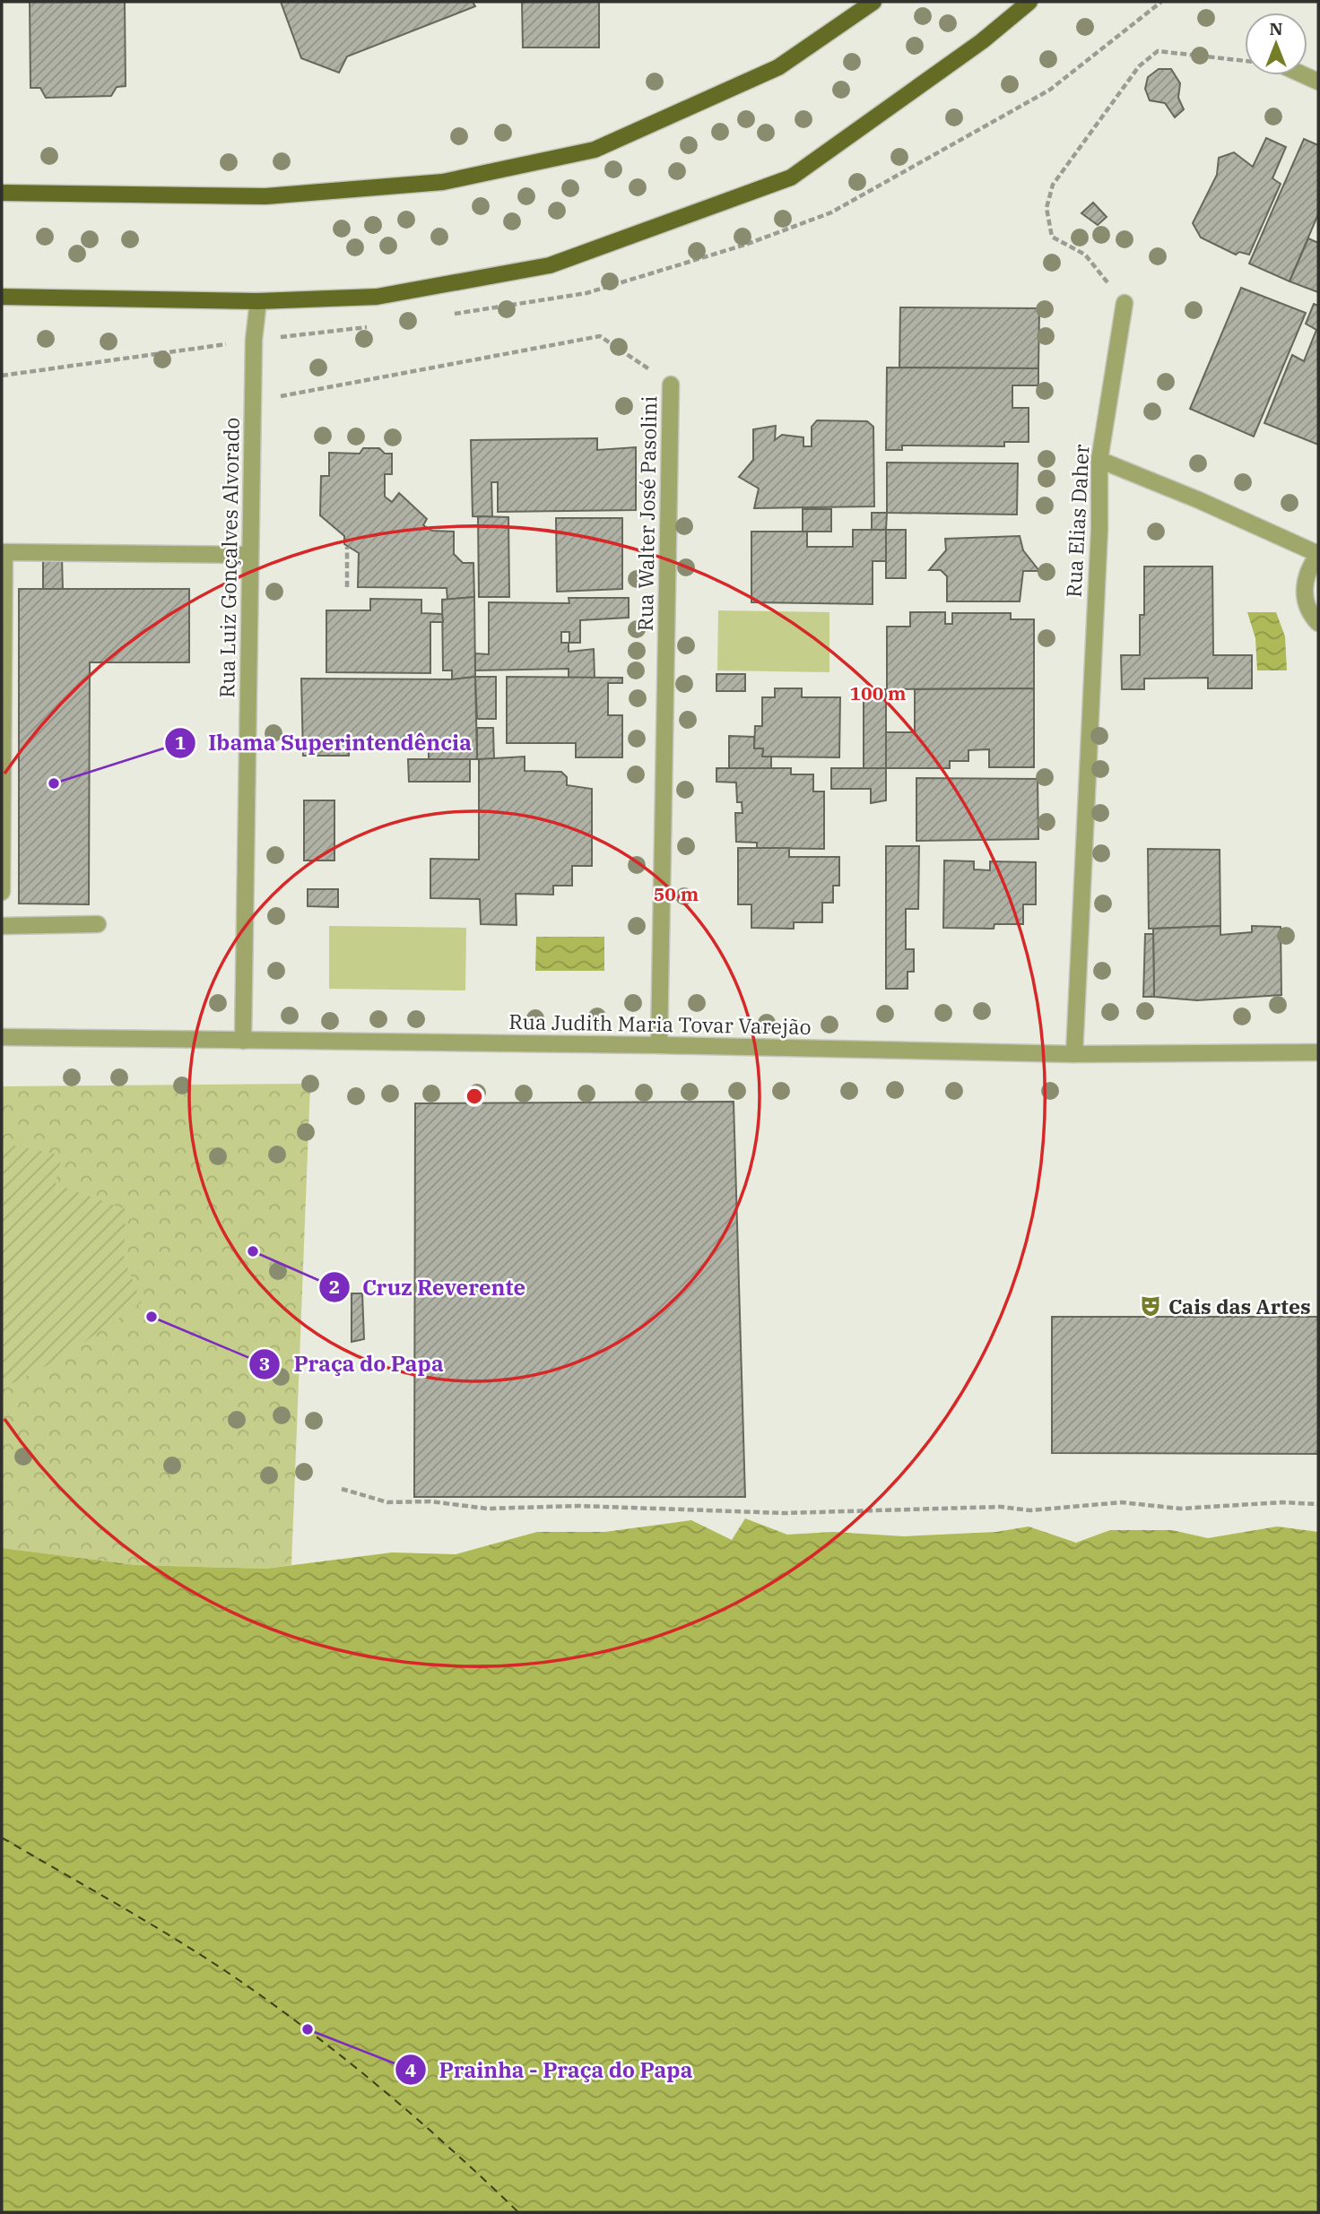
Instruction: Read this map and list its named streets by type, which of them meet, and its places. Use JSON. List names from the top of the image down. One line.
{"streets":{"street":["Rua Walter José Pasolini","Rua Elias Daher","Rua Luiz Gonçalves Alvorado","Rua Judith Maria Tovar Varejão"]},"crossings":[["Rua Walter José Pasolini","Rua Luiz Gonçalves Alvorado"],["Rua Walter José Pasolini","Rua Judith Maria Tovar Varejão"],["Rua Elias Daher","Rua Judith Maria Tovar Varejão"],["Rua Luiz Gonçalves Alvorado","Rua Judith Maria Tovar Varejão"]],"places":{"other":["Ibama Superintendência","Cruz Reverente","Praça do Papa","Prainha - Praça do Papa"],"theatre":["Cais das Artes"]},"north":"top","rings":["100 m","50 m"]}
